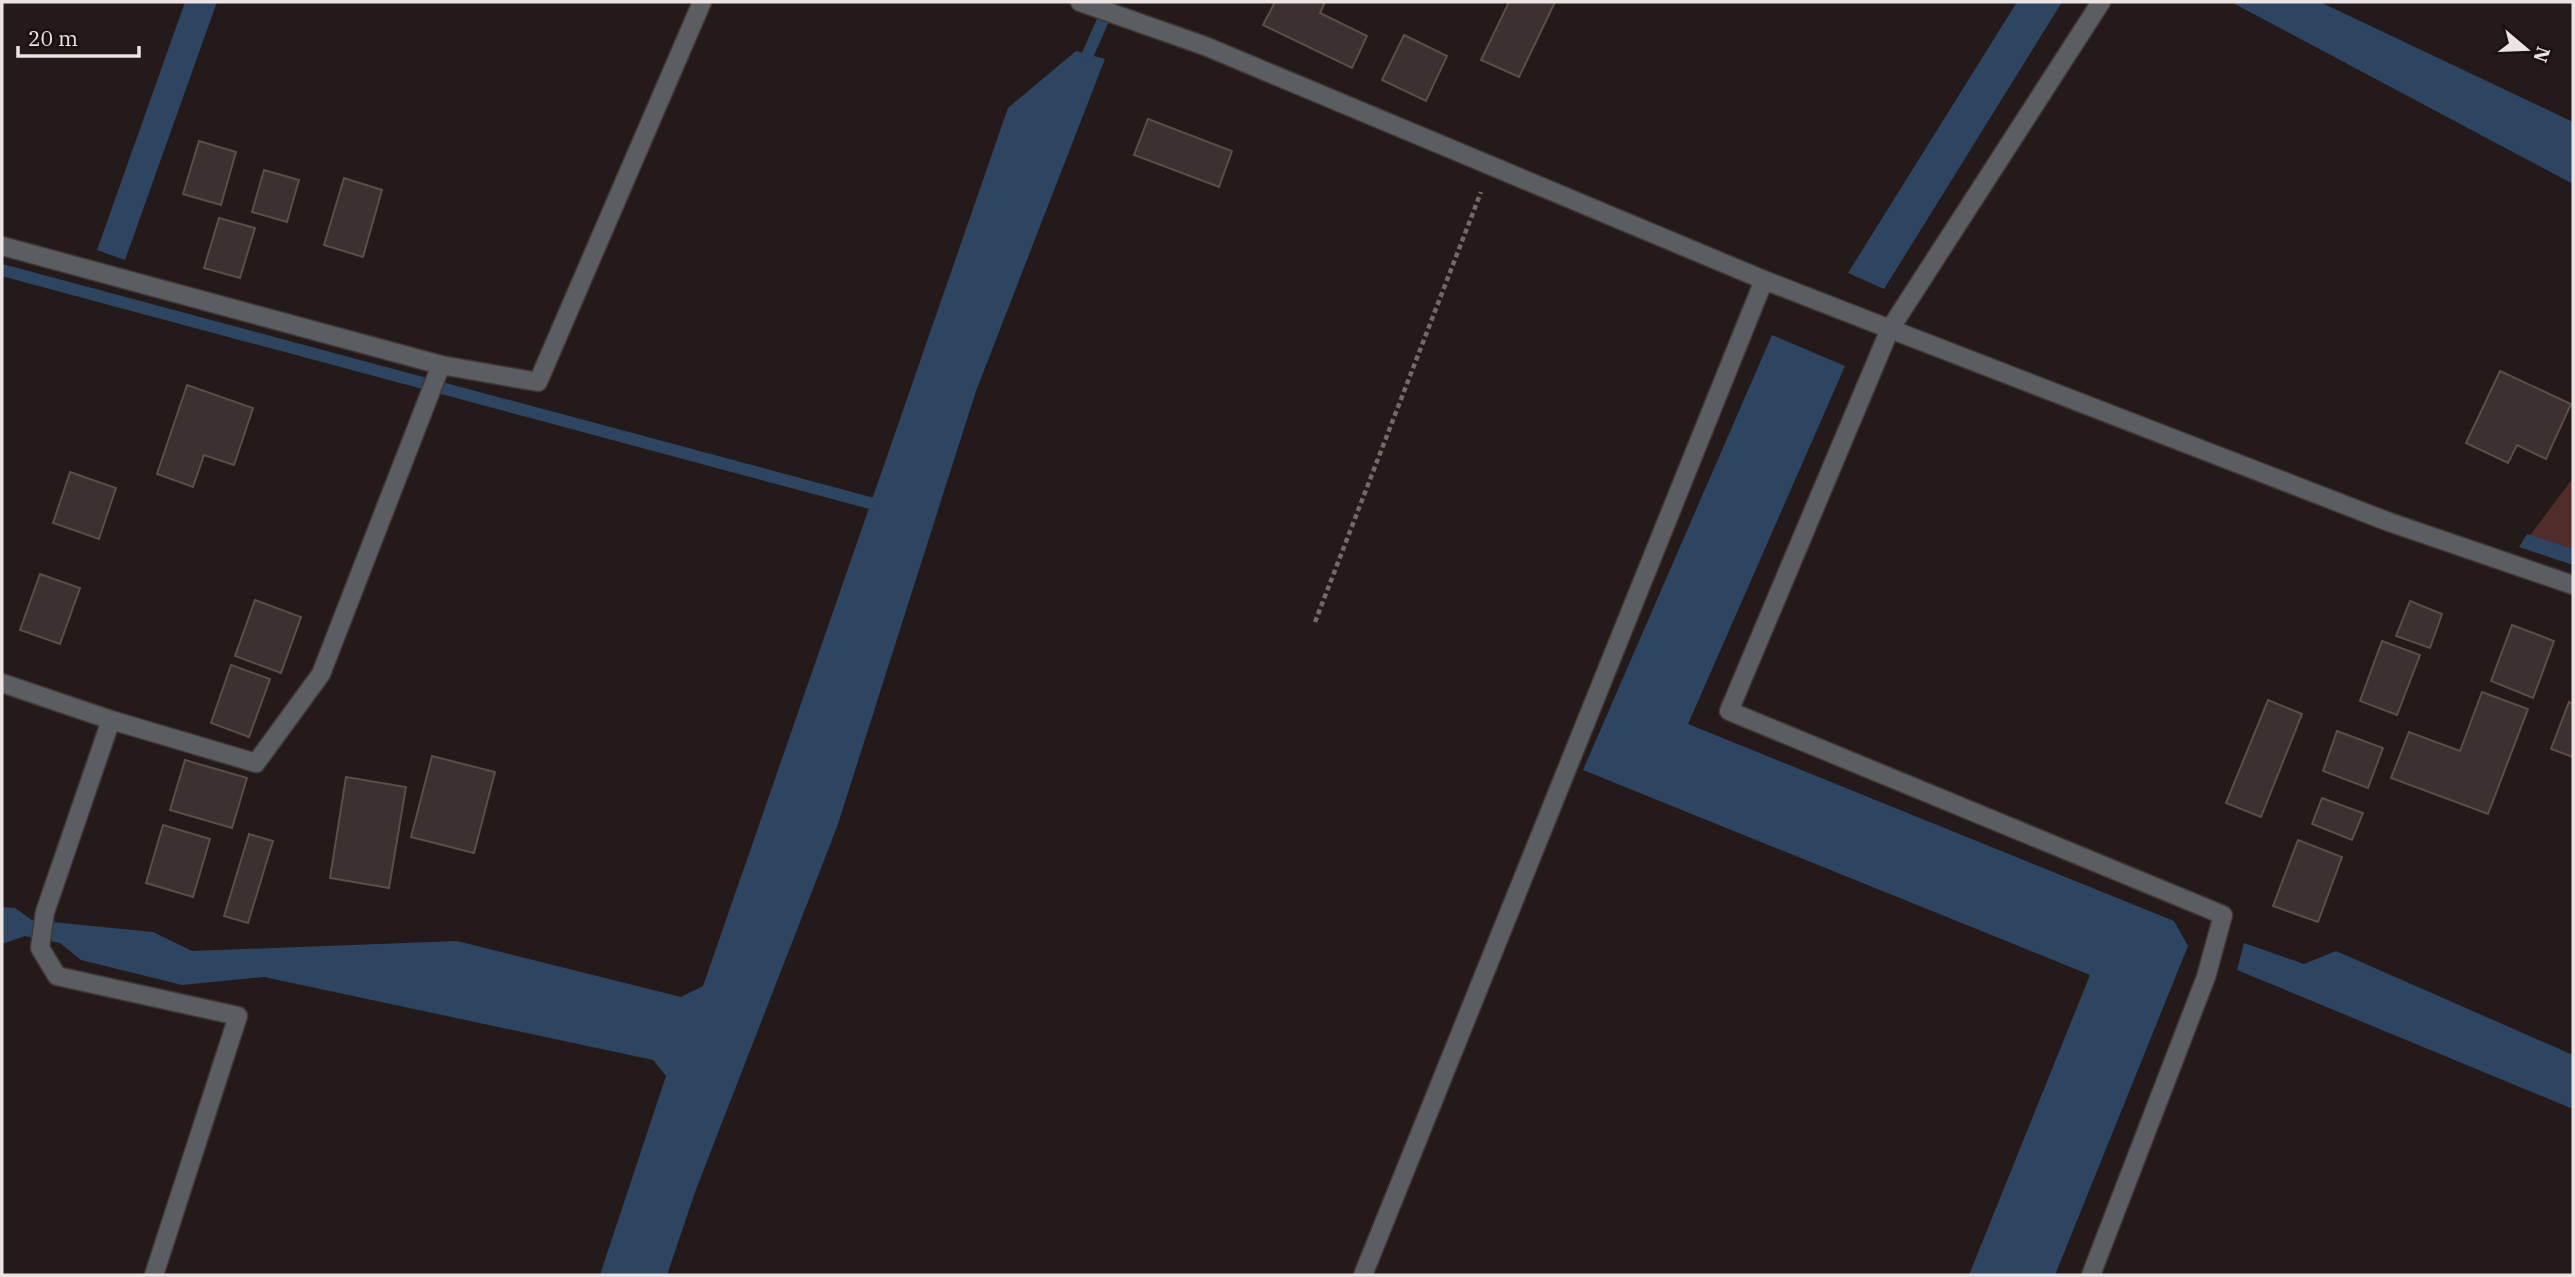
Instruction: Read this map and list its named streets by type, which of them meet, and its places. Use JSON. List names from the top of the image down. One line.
{"scale_bar":"20 m","north":"right"}
